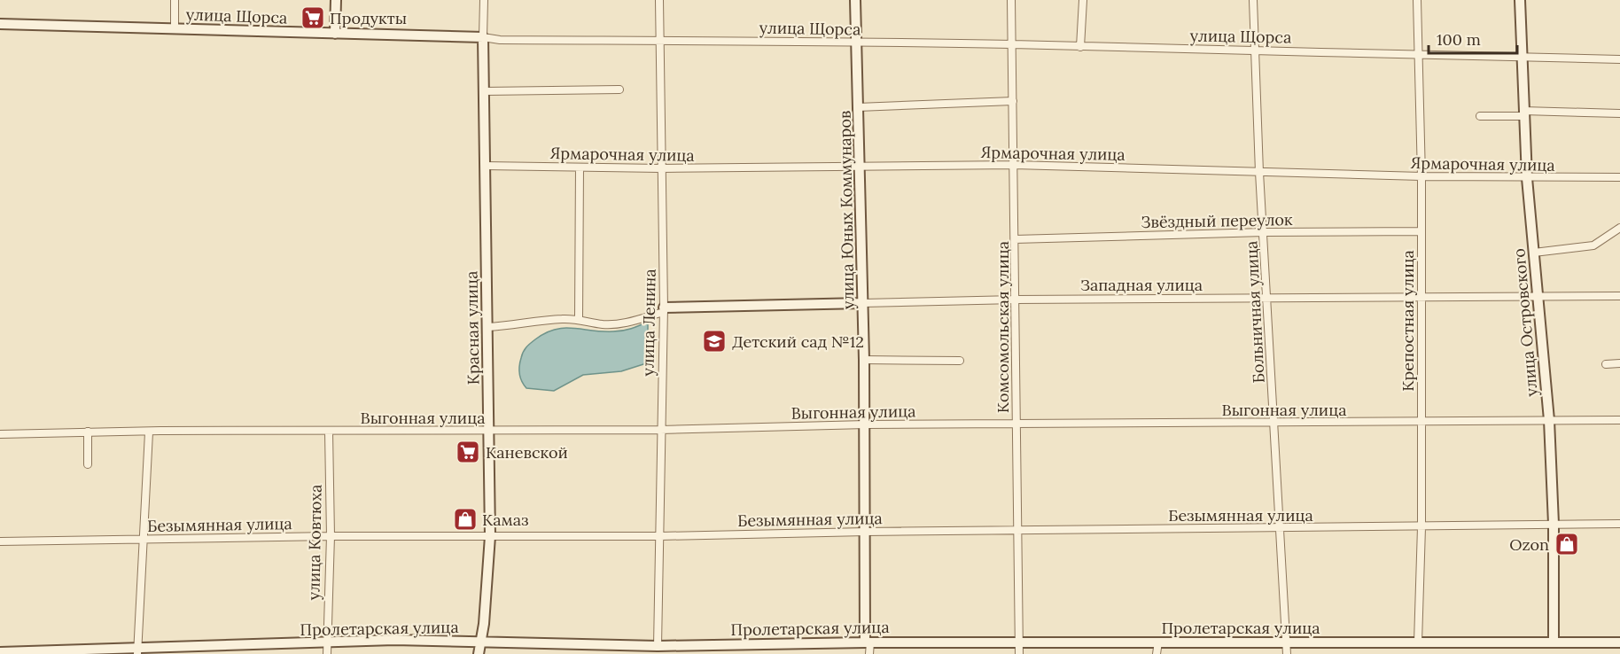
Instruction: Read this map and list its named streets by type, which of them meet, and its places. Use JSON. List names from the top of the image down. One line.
{"streets":{"street":["улица Щорса","Ярмарочная улица","улица Юных Коммунаров","Звёздный переулок","Западная улица","Больничная улица","Крепостная улица","улица Ленина","улица Островского","Комсомольская улица","Красная улица","Выгонная улица","Безымянная улица","улица Ковтюха","Пролетарская улица"]},"crossings":[["улица Щорса","улица Юных Коммунаров"],["улица Щорса","Больничная улица"],["улица Щорса","Крепостная улица"],["улица Щорса","улица Ленина"],["улица Щорса","улица Островского"],["улица Щорса","Комсомольская улица"],["улица Щорса","Красная улица"],["Ярмарочная улица","улица Юных Коммунаров"],["Ярмарочная улица","Больничная улица"],["Ярмарочная улица","Крепостная улица"],["Ярмарочная улица","улица Ленина"],["Ярмарочная улица","улица Островского"],["Ярмарочная улица","Комсомольская улица"],["Ярмарочная улица","Красная улица"],["улица Юных Коммунаров","Западная улица"],["улица Юных Коммунаров","Выгонная улица"],["улица Юных Коммунаров","Безымянная улица"],["улица Юных Коммунаров","Пролетарская улица"],["Звёздный переулок","Больничная улица"],["Звёздный переулок","Крепостная улица"],["Звёздный переулок","Комсомольская улица"],["Западная улица","Больничная улица"],["Западная улица","Крепостная улица"],["Западная улица","улица Ленина"],["Западная улица","улица Островского"],["Западная улица","Комсомольская улица"],["Больничная улица","Выгонная улица"],["Больничная улица","Безымянная улица"],["Больничная улица","Пролетарская улица"],["Крепостная улица","Выгонная улица"],["Крепостная улица","Безымянная улица"],["Крепостная улица","Пролетарская улица"],["улица Ленина","Выгонная улица"],["улица Ленина","Безымянная улица"],["улица Ленина","Пролетарская улица"],["улица Островского","Выгонная улица"],["улица Островского","Безымянная улица"],["улица Островского","Пролетарская улица"],["Комсомольская улица","Выгонная улица"],["Комсомольская улица","Безымянная улица"],["Комсомольская улица","Пролетарская улица"],["Красная улица","Выгонная улица"],["Красная улица","Безымянная улица"],["Красная улица","Пролетарская улица"],["Выгонная улица","улица Ковтюха"],["Безымянная улица","улица Ковтюха"],["улица Ковтюха","Пролетарская улица"]],"places":{"supermarket":["Продукты","Каневской"],"school or university":["Детский сад №12"],"shop":["Камаз","Ozon"]},"scale_bar":"100 m"}
